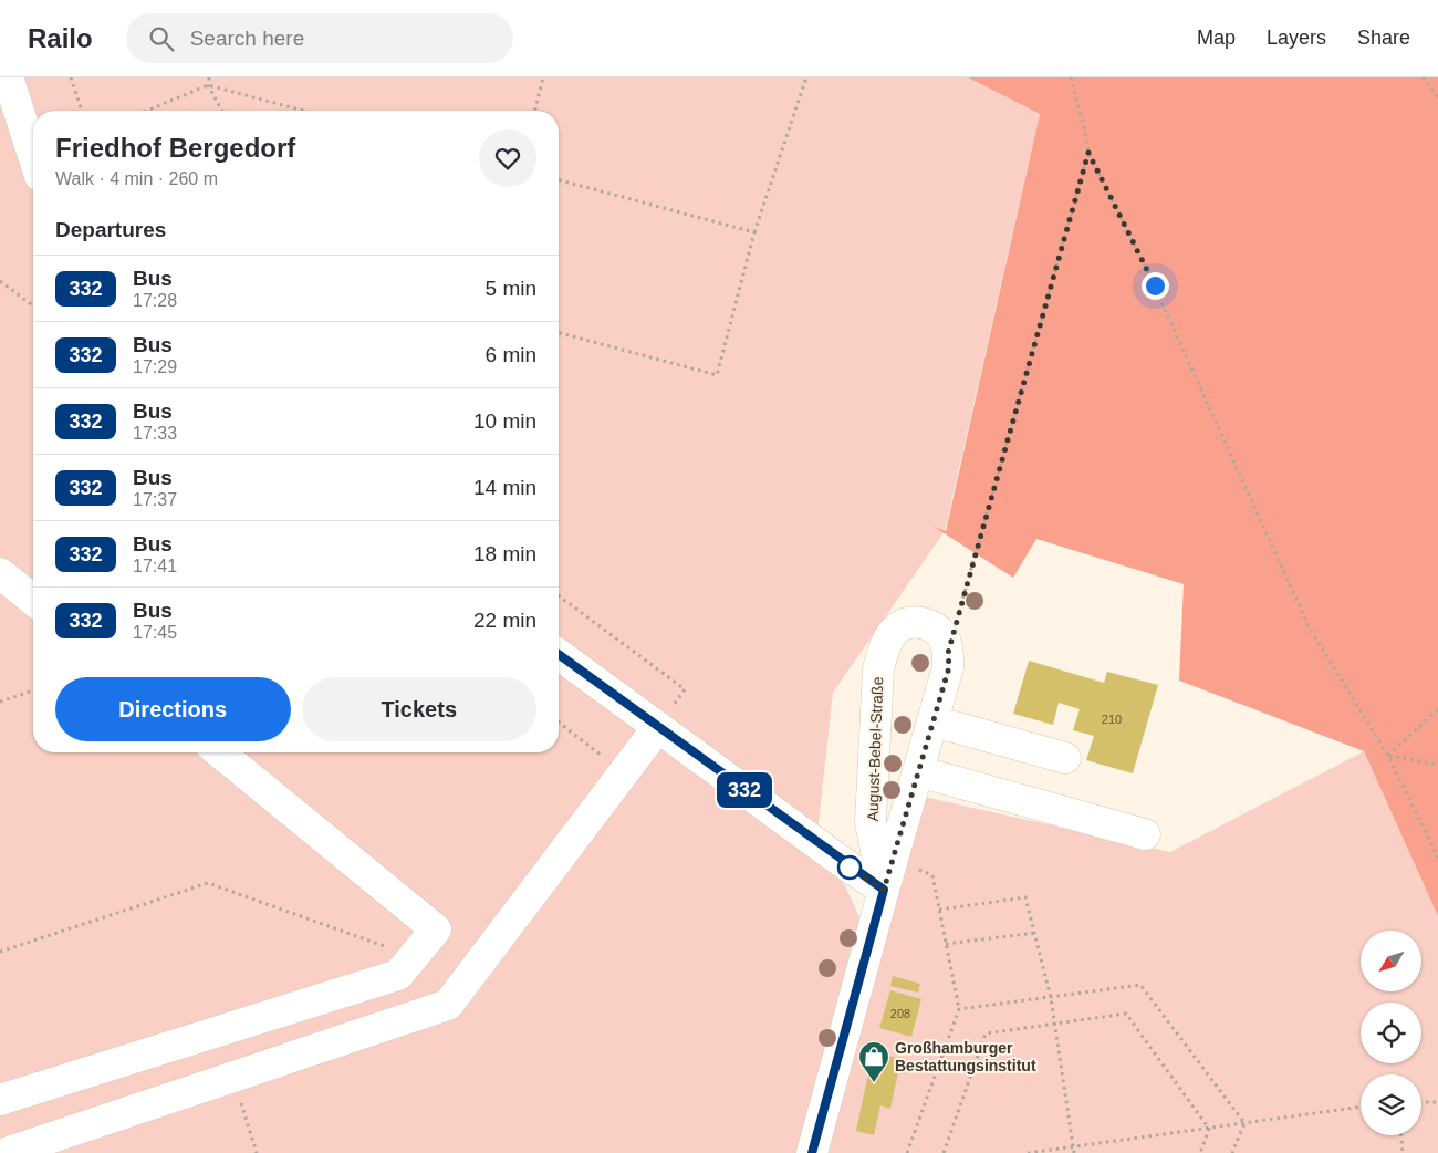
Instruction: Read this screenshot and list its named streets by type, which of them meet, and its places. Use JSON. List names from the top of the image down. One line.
{"streets":{"street":["August-Bebel-Straße"]},"places":{"shop":["Großhamburger Bestattungsinstitut"]},"lines":["bus line 332"],"house_numbers":["210","208"],"north":"bottom left","page":{"header":"Railo","search":"Search here","nav":["Map","Layers","Share"],"on_map":"332","heading":[["Friedhof Bergedorf","Walk · 4 min · 260 m"],"Departures"],"list":[{"mark":"332","name":"Bus","note":"17:28","value":"5 min"},{"mark":"332","name":"Bus","note":"17:29","value":"6 min"},{"mark":"332","name":"Bus","note":"17:33","value":"10 min"},{"mark":"332","name":"Bus","note":"17:37","value":"14 min"},{"mark":"332","name":"Bus","note":"17:41","value":"18 min"},{"mark":"332","name":"Bus","note":"17:45","value":"22 min"}],"buttons":["Directions","Tickets"]}}
